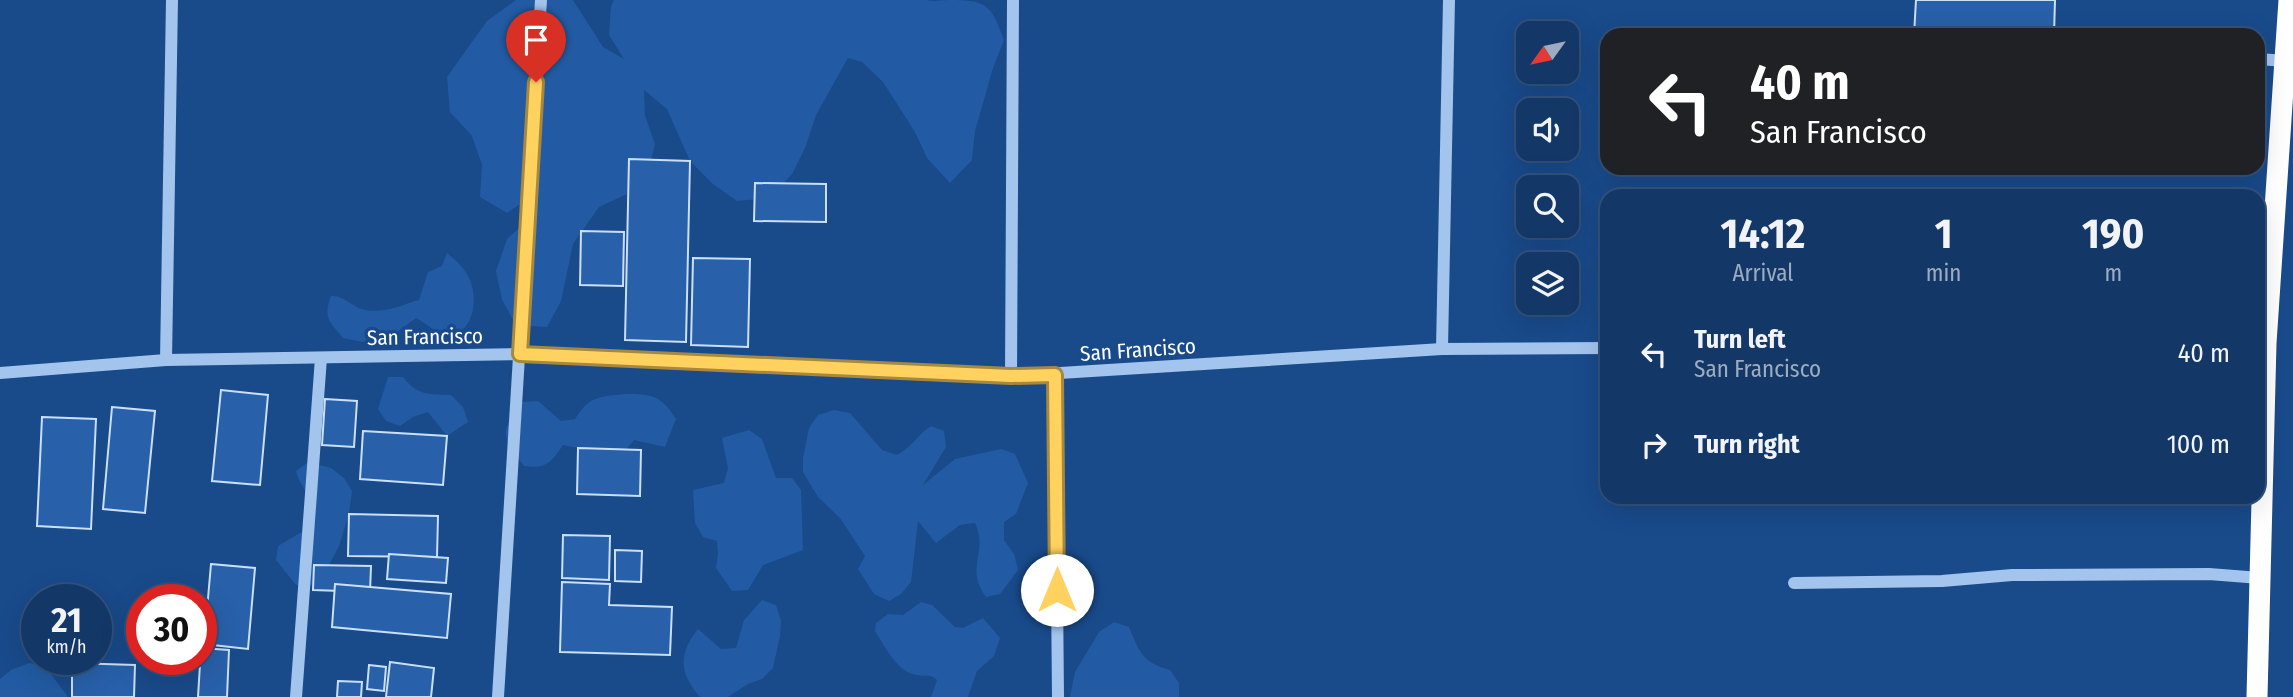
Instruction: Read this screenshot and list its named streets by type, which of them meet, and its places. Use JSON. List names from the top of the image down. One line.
{"streets":{"street":["San Francisco"]},"north":"bottom left","page":{"turn":["40 m","San Francisco"],"eta":["14:12","Arrival","1","min","190","m"],"list":[{"name":"Turn left","note":"San Francisco","value":"40 m"},{"name":"Turn right","value":"100 m"}],"speed":"21 km/h","limit":"30"}}
